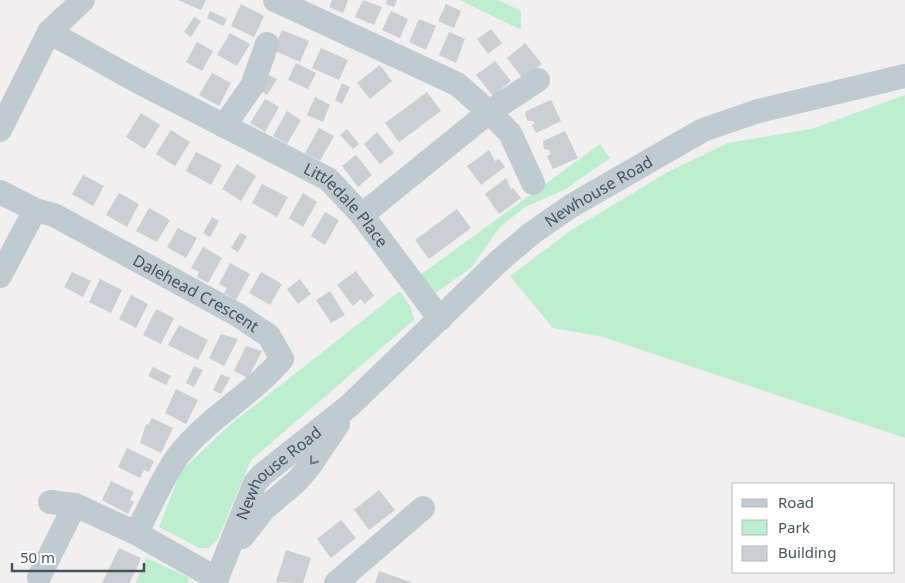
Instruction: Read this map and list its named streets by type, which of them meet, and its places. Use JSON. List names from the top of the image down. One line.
{"streets":{"street":["Newhouse Road","Littledale Place","Dalehead Crescent"]},"crossings":[["Newhouse Road","Littledale Place"]],"legend":["Road","Park","Building"],"scale_bar":"50 m"}
